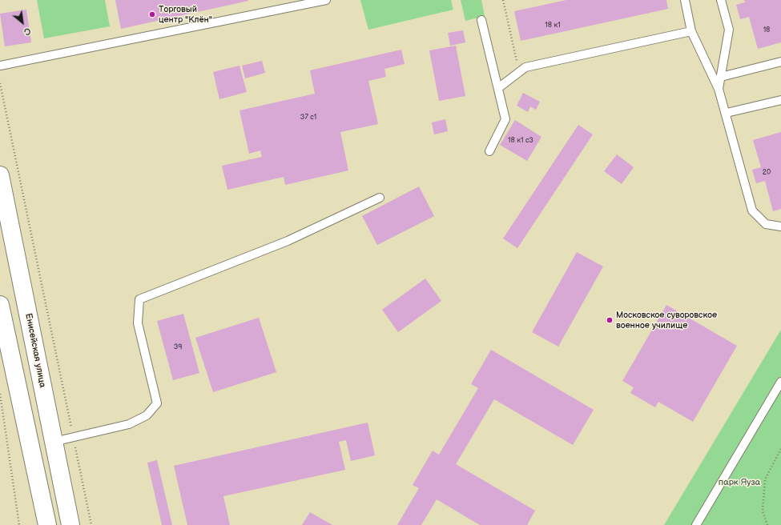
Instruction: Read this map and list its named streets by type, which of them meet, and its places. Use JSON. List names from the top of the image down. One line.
{"streets":{"main road":["Енисейская улица"]},"parks":["парк Яуза"],"places":["Торговый центр \"Клён\"","Московское суворовское военное училище"],"house_numbers":["18 к1","18","37 с1","18 к1 с3","20","39"],"north":"bottom right"}
